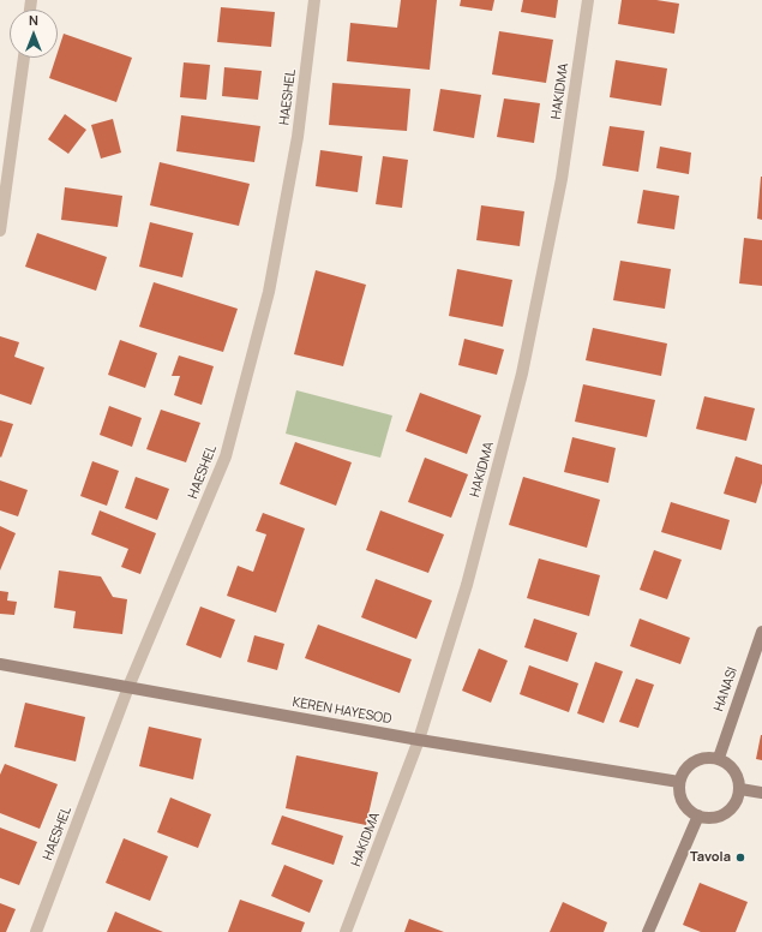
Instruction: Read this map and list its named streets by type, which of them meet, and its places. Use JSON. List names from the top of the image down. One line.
{"streets":{"street":["HAKIDMA","HAESHEL","HANASI","KEREN HAYESOD"]},"crossings":[["HAKIDMA","KEREN HAYESOD"],["HAESHEL","KEREN HAYESOD"],["HANASI","KEREN HAYESOD"]],"places":["Tavola"],"north":"top"}
